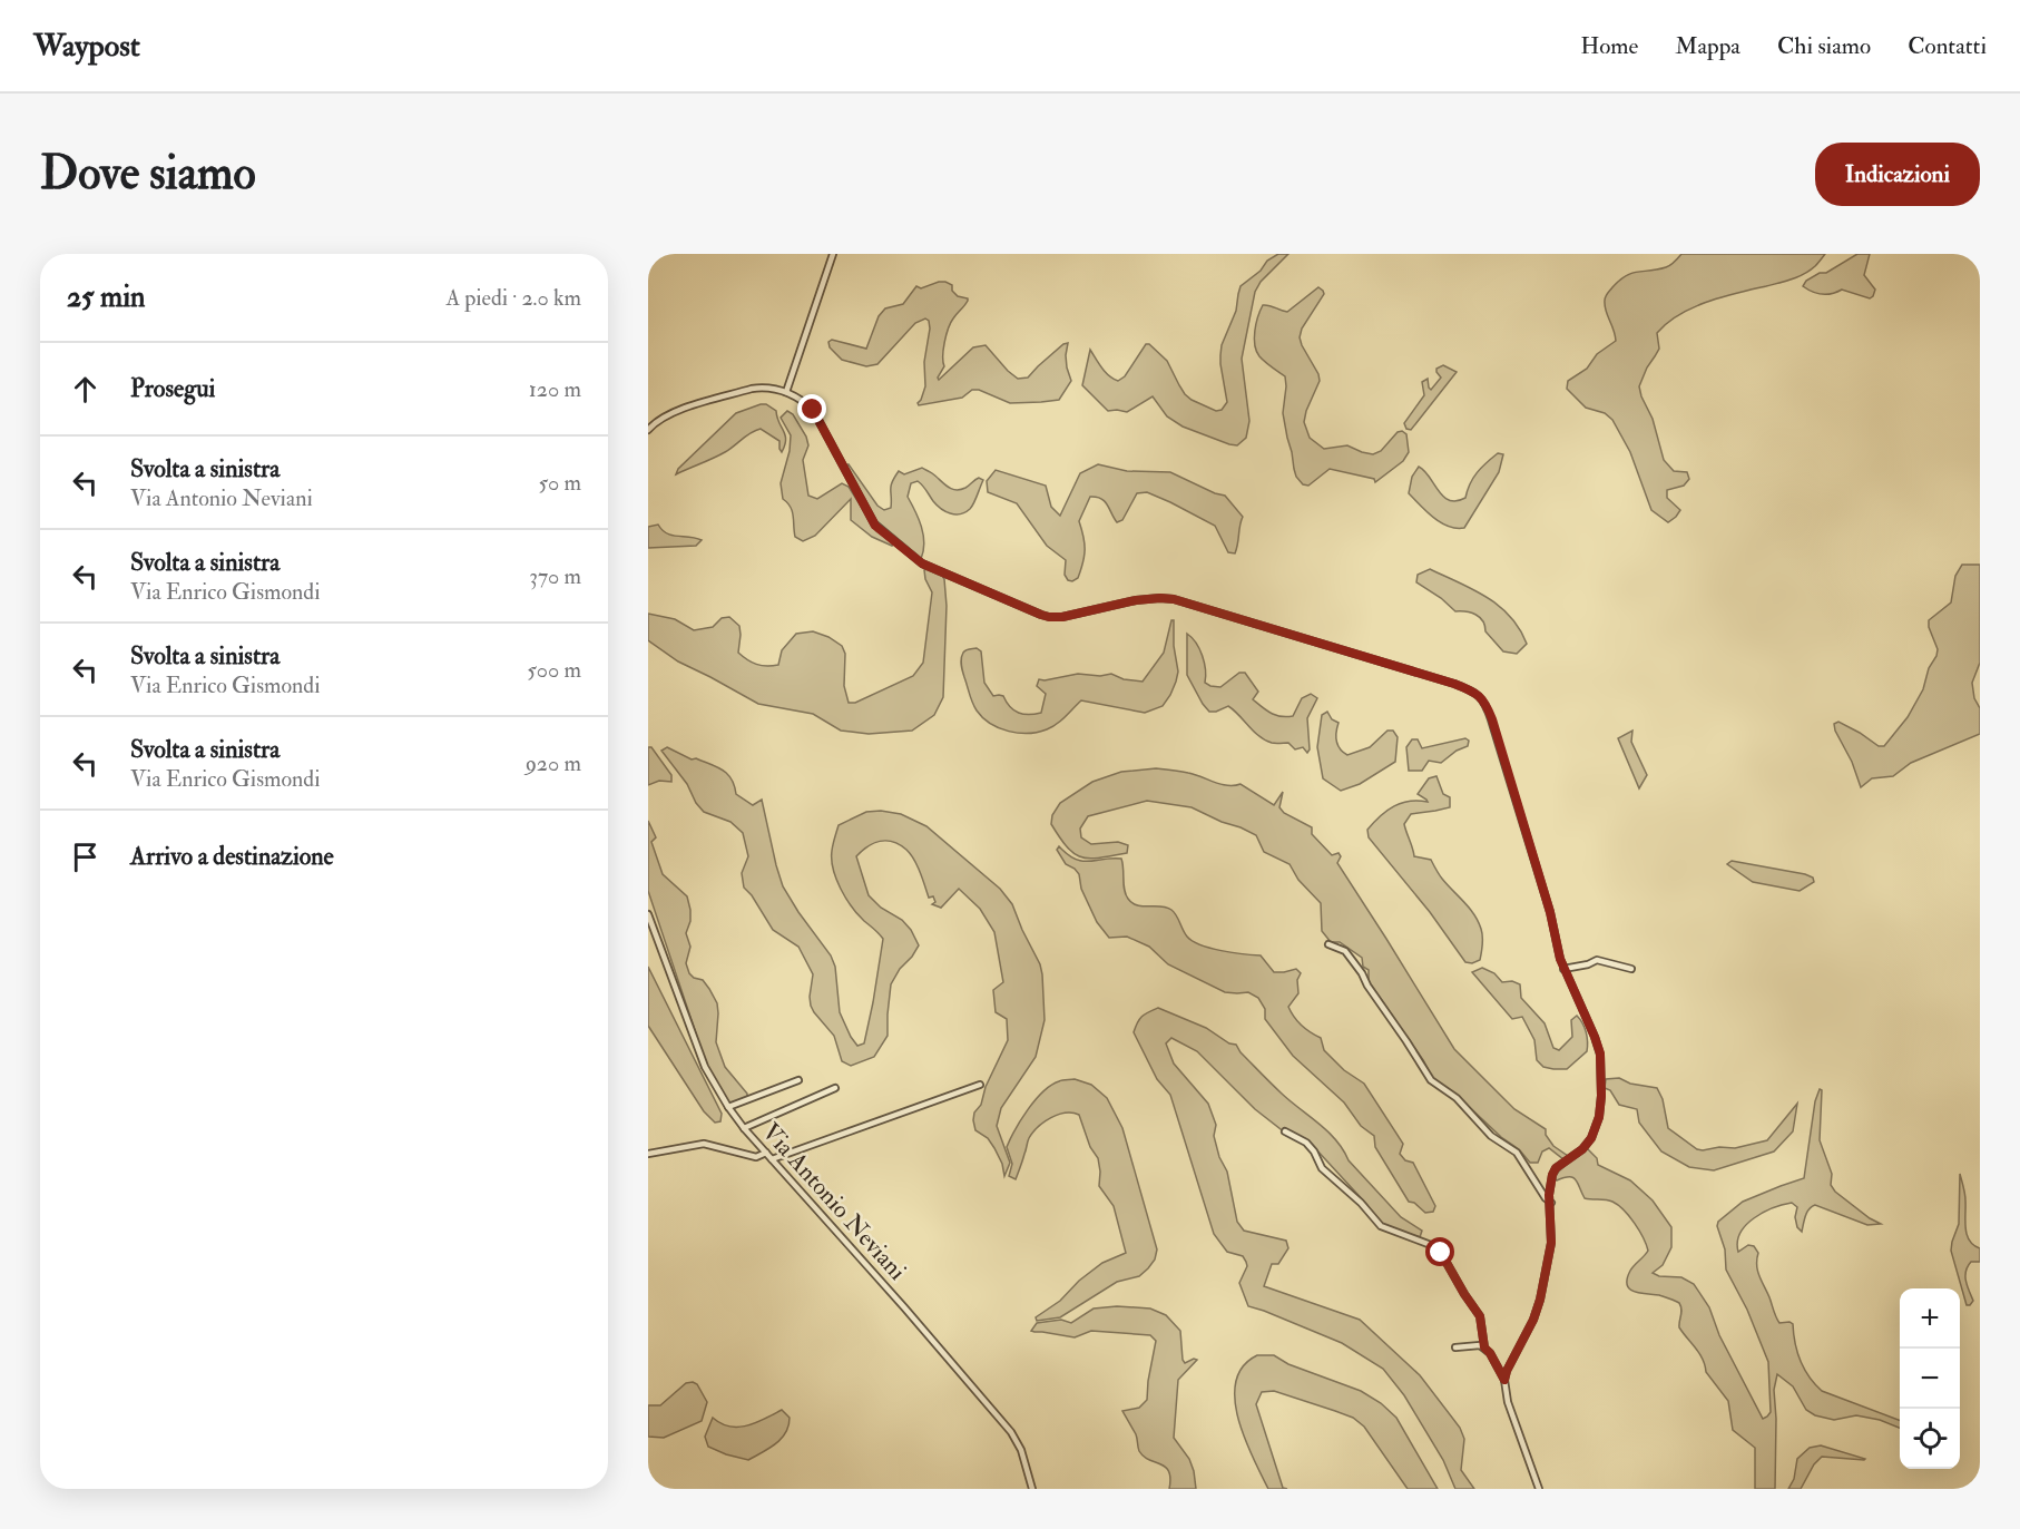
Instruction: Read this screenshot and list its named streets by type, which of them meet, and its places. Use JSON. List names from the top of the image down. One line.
{"streets":{"street":["Via Antonio Neviani"]},"page":{"header":"Waypost","nav":["Home","Mappa","Chi siamo","Contatti"],"buttons":"Indicazioni","title":"Dove siamo","heading":["25 min","A piedi · 2.0 km"],"list":[["Prosegui","120 m"],["Svolta a sinistra","Via Antonio Neviani","50 m"],["Svolta a sinistra","Via Enrico Gismondi","370 m"],["Svolta a sinistra","Via Enrico Gismondi","500 m"],["Svolta a sinistra","Via Enrico Gismondi","920 m"],"Arrivo a destinazione"],"map_buttons":["+","−"]}}
